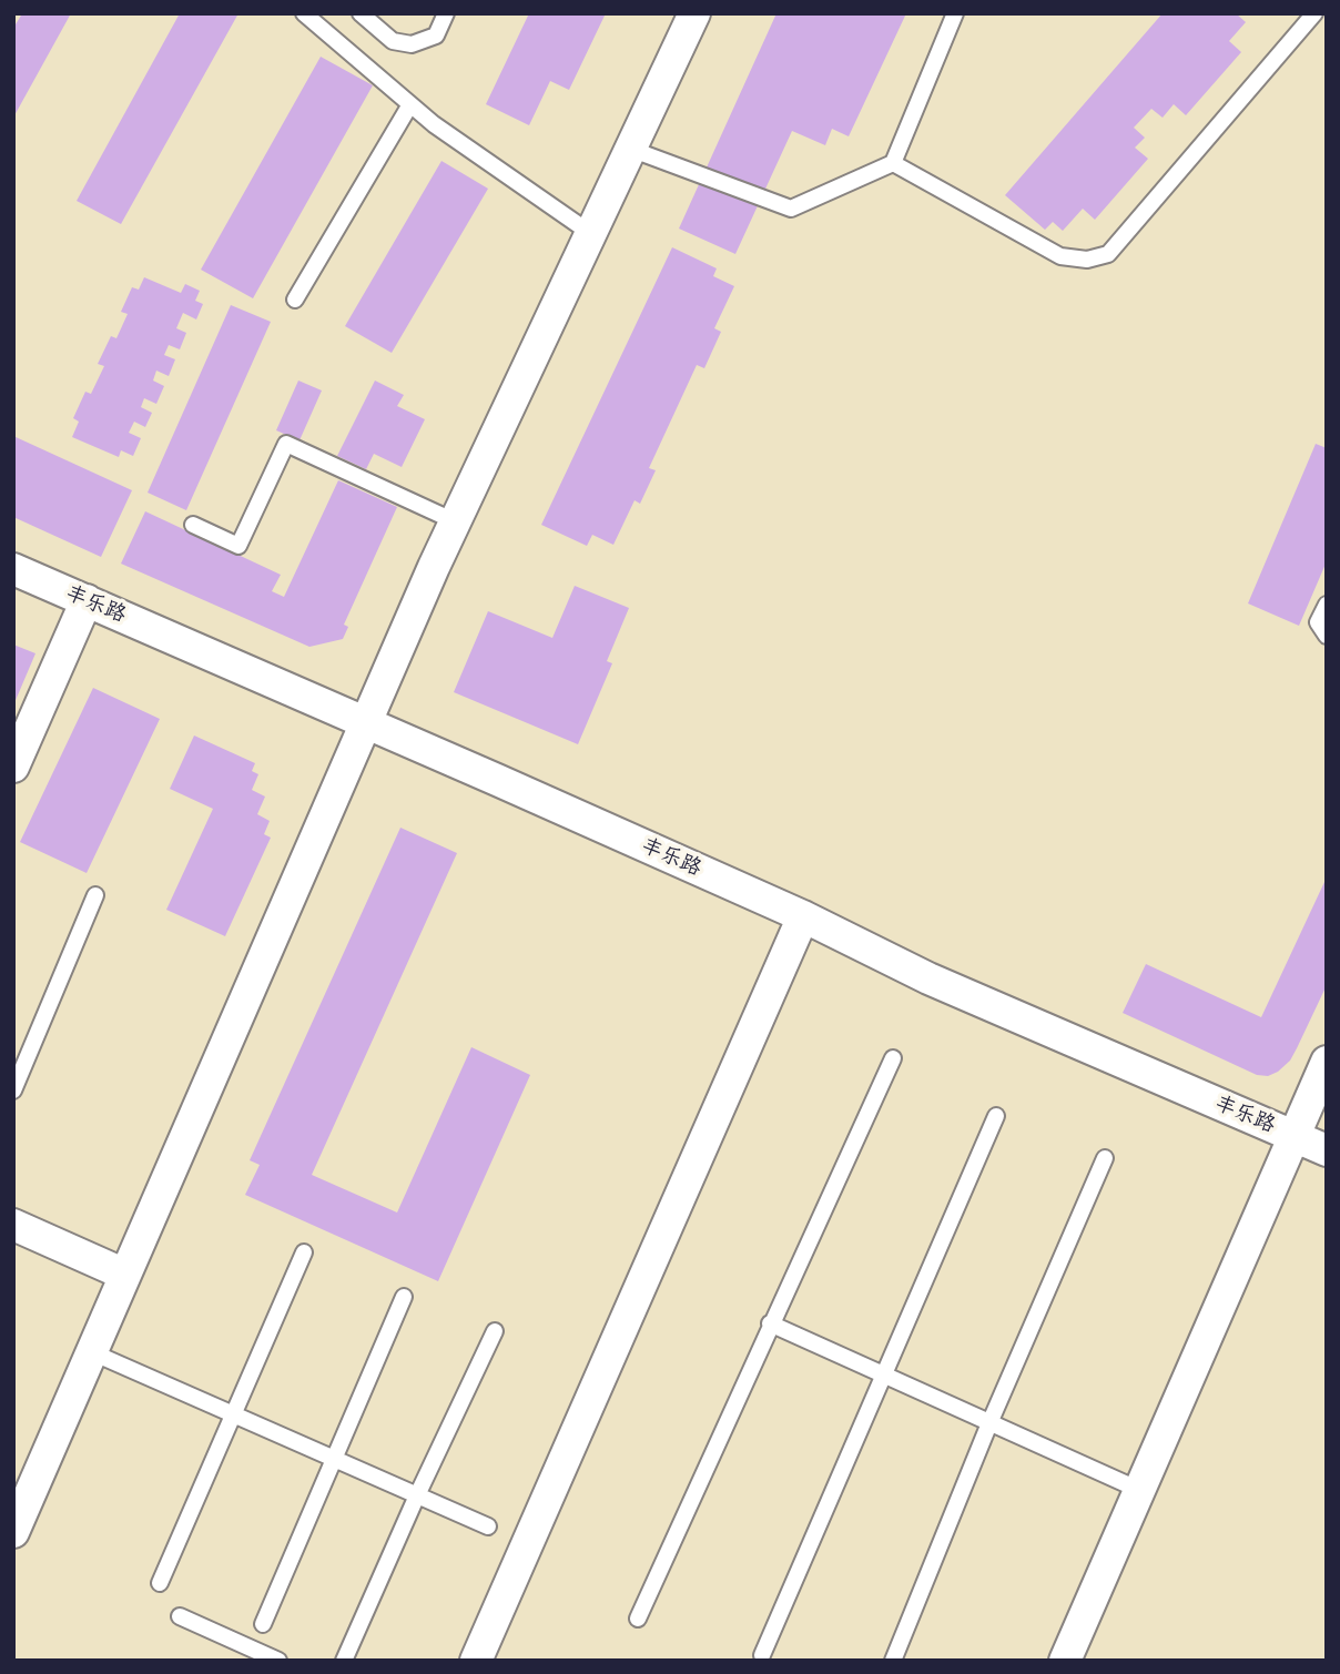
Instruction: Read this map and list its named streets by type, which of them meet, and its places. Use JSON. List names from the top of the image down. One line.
{"streets":{"street":["丰乐路"]}}
